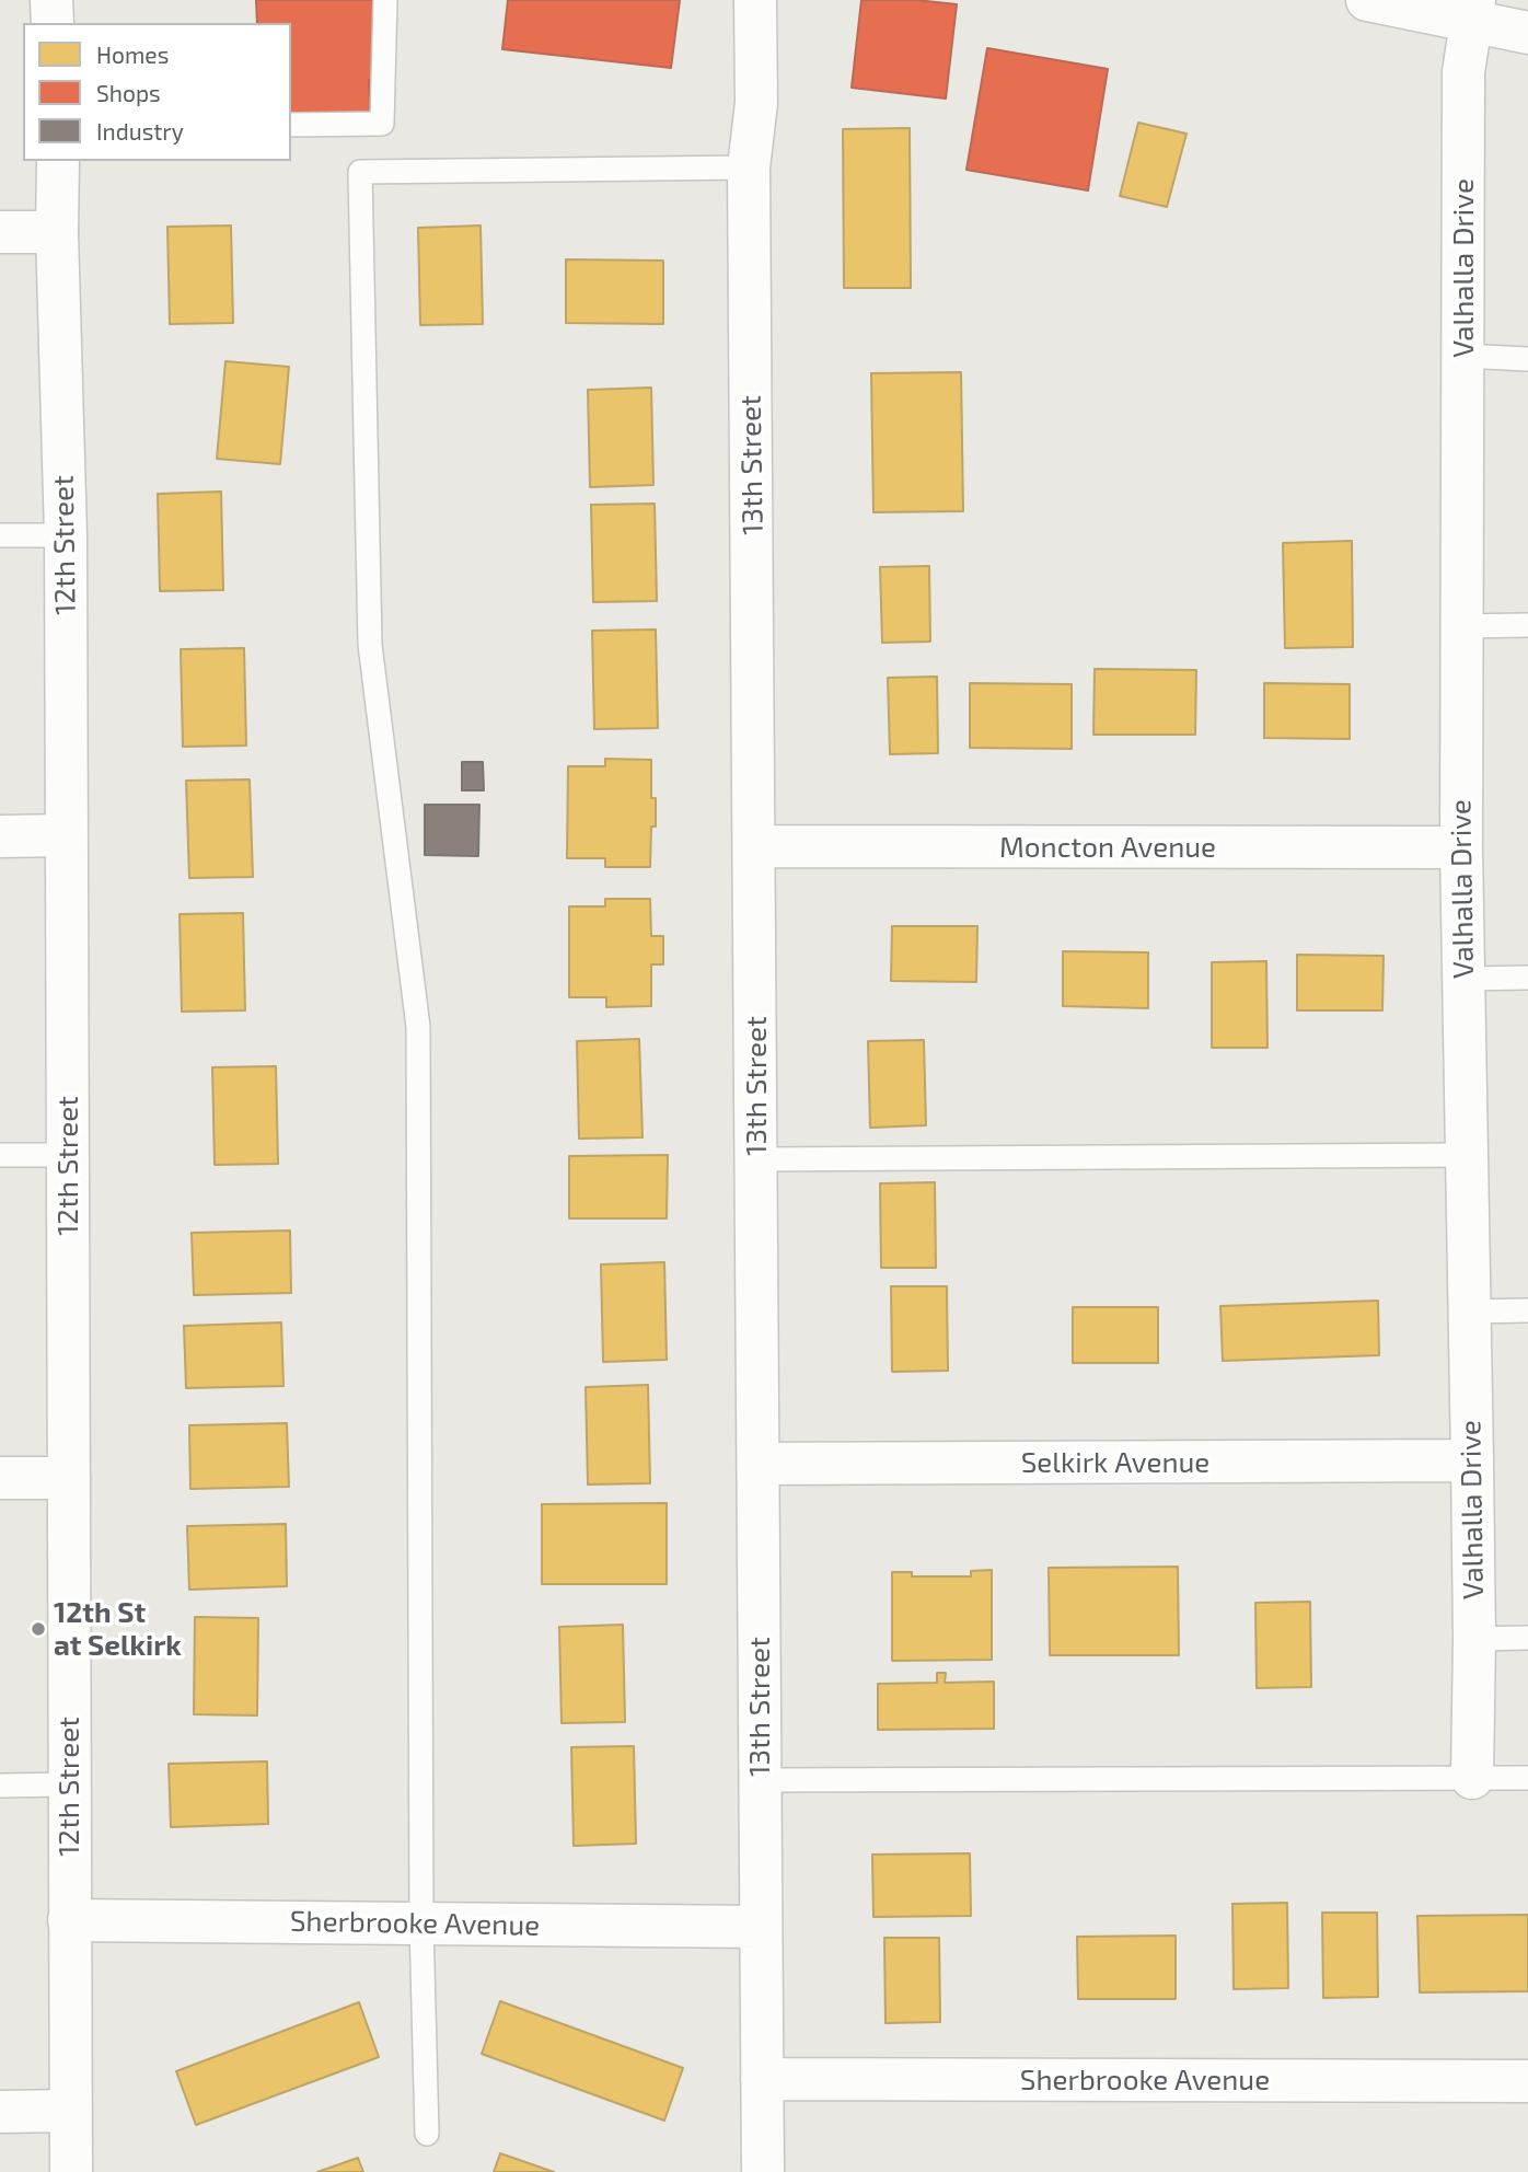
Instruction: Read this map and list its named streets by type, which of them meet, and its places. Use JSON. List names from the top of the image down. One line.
{"streets":{"street":["Valhalla Drive","13th Street","12th Street","Moncton Avenue","Selkirk Avenue","Sherbrooke Avenue"]},"crossings":[["Valhalla Drive","Moncton Avenue"],["Valhalla Drive","Selkirk Avenue"],["13th Street","Moncton Avenue"],["13th Street","Selkirk Avenue"],["13th Street","Sherbrooke Avenue"],["12th Street","Sherbrooke Avenue"]],"places":["12th St at Selkirk"],"legend":["Homes","Shops","Industry"]}
